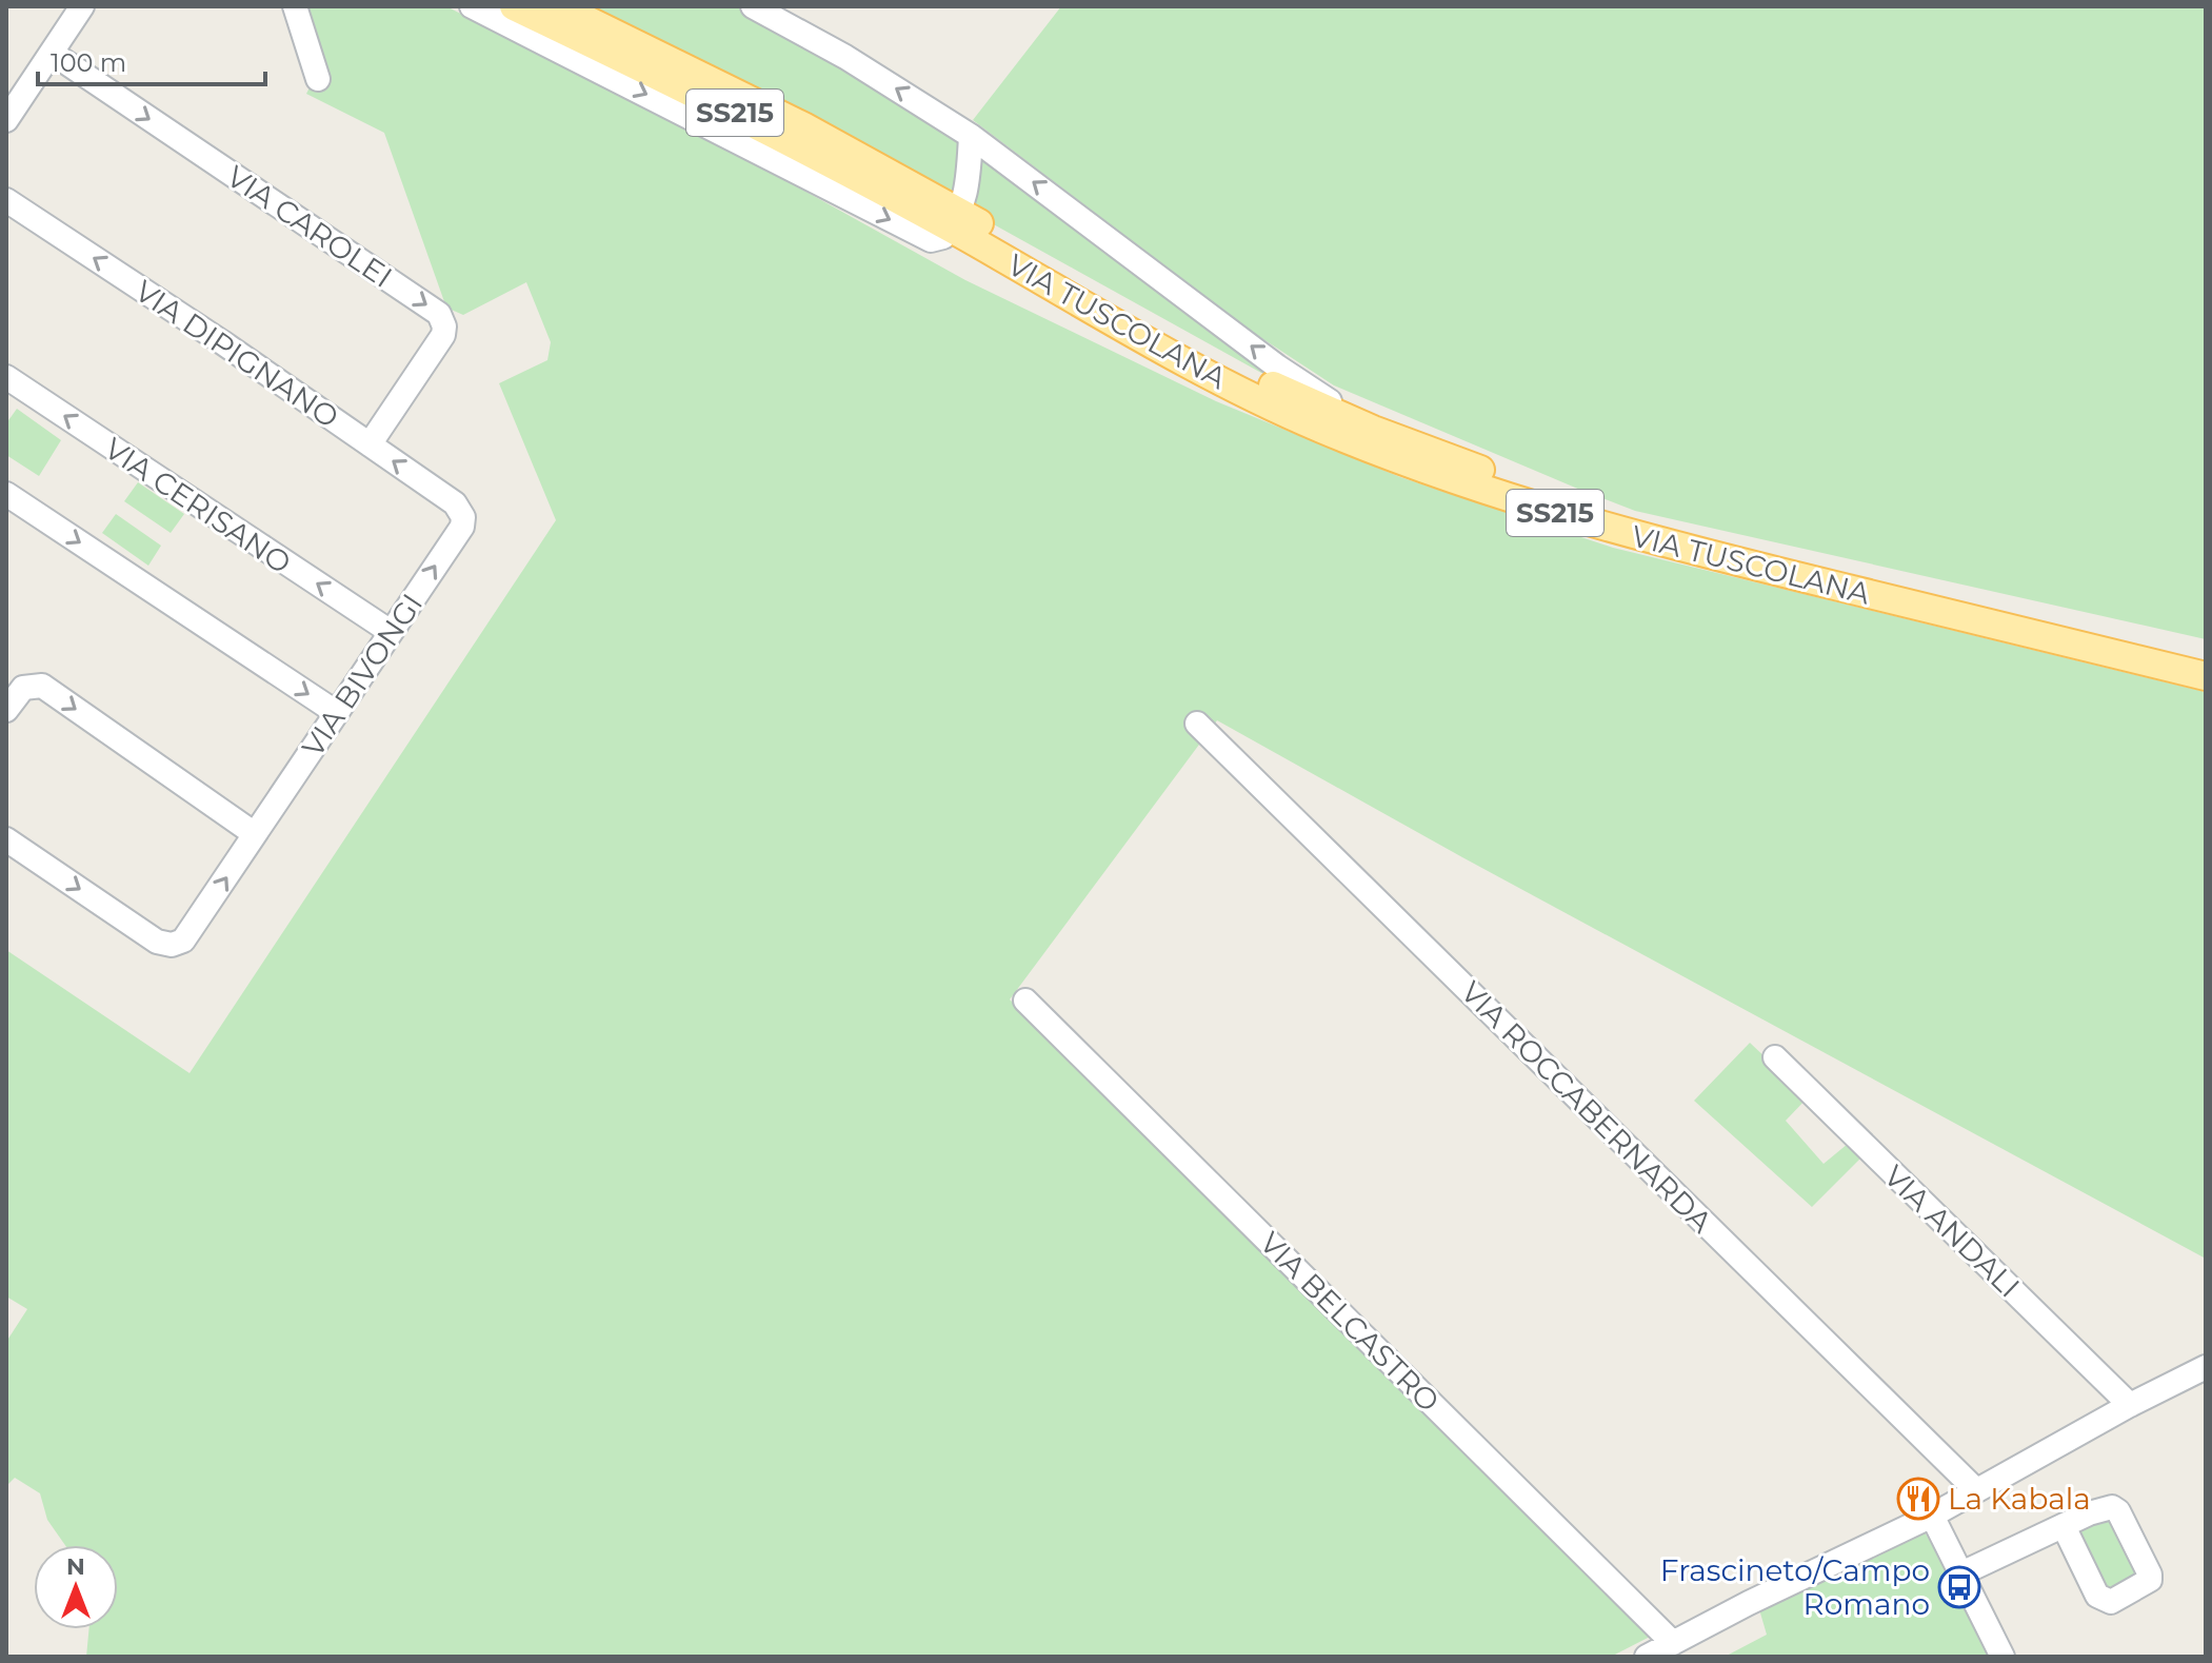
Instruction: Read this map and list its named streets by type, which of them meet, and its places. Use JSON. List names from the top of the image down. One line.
{"streets":{"main road":["SS215","VIA TUSCOLANA"],"street":["VIA CAROLEI","VIA DIPIGNANO","VIA CERISANO","VIA BIVONGI","VIA ROCCABERNARDA","VIA ANDALI","VIA BELCASTRO"]},"crossings":[["VIA CAROLEI","VIA DIPIGNANO"],["VIA DIPIGNANO","VIA BIVONGI"],["VIA CERISANO","VIA BIVONGI"]],"one_way":["VIA CAROLEI","VIA DIPIGNANO"],"places":{"restaurant":["La Kabala"],"bus stop":["Frascineto/Campo Romano"]},"scale_bar":"100 m","north":"top"}
